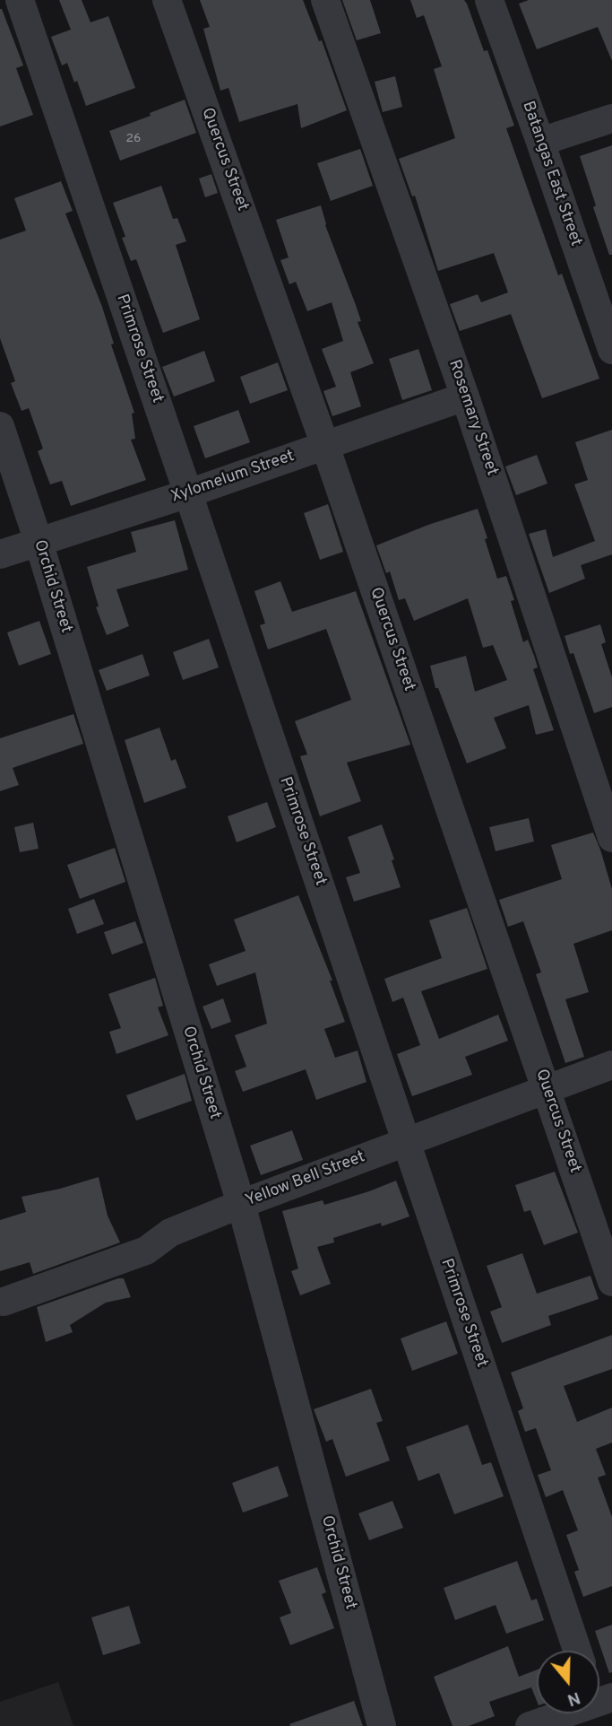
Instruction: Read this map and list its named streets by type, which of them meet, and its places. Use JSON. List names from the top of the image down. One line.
{"streets":{"street":["Quercus Street","Batangas East Street","Primrose Street","Rosemary Street","Xylomelum Street","Orchid Street","Yellow Bell Street"]},"crossings":[["Quercus Street","Xylomelum Street"],["Quercus Street","Yellow Bell Street"],["Primrose Street","Xylomelum Street"],["Primrose Street","Yellow Bell Street"],["Rosemary Street","Xylomelum Street"],["Xylomelum Street","Orchid Street"],["Orchid Street","Yellow Bell Street"]],"house_numbers":["26"],"north":"bottom"}
